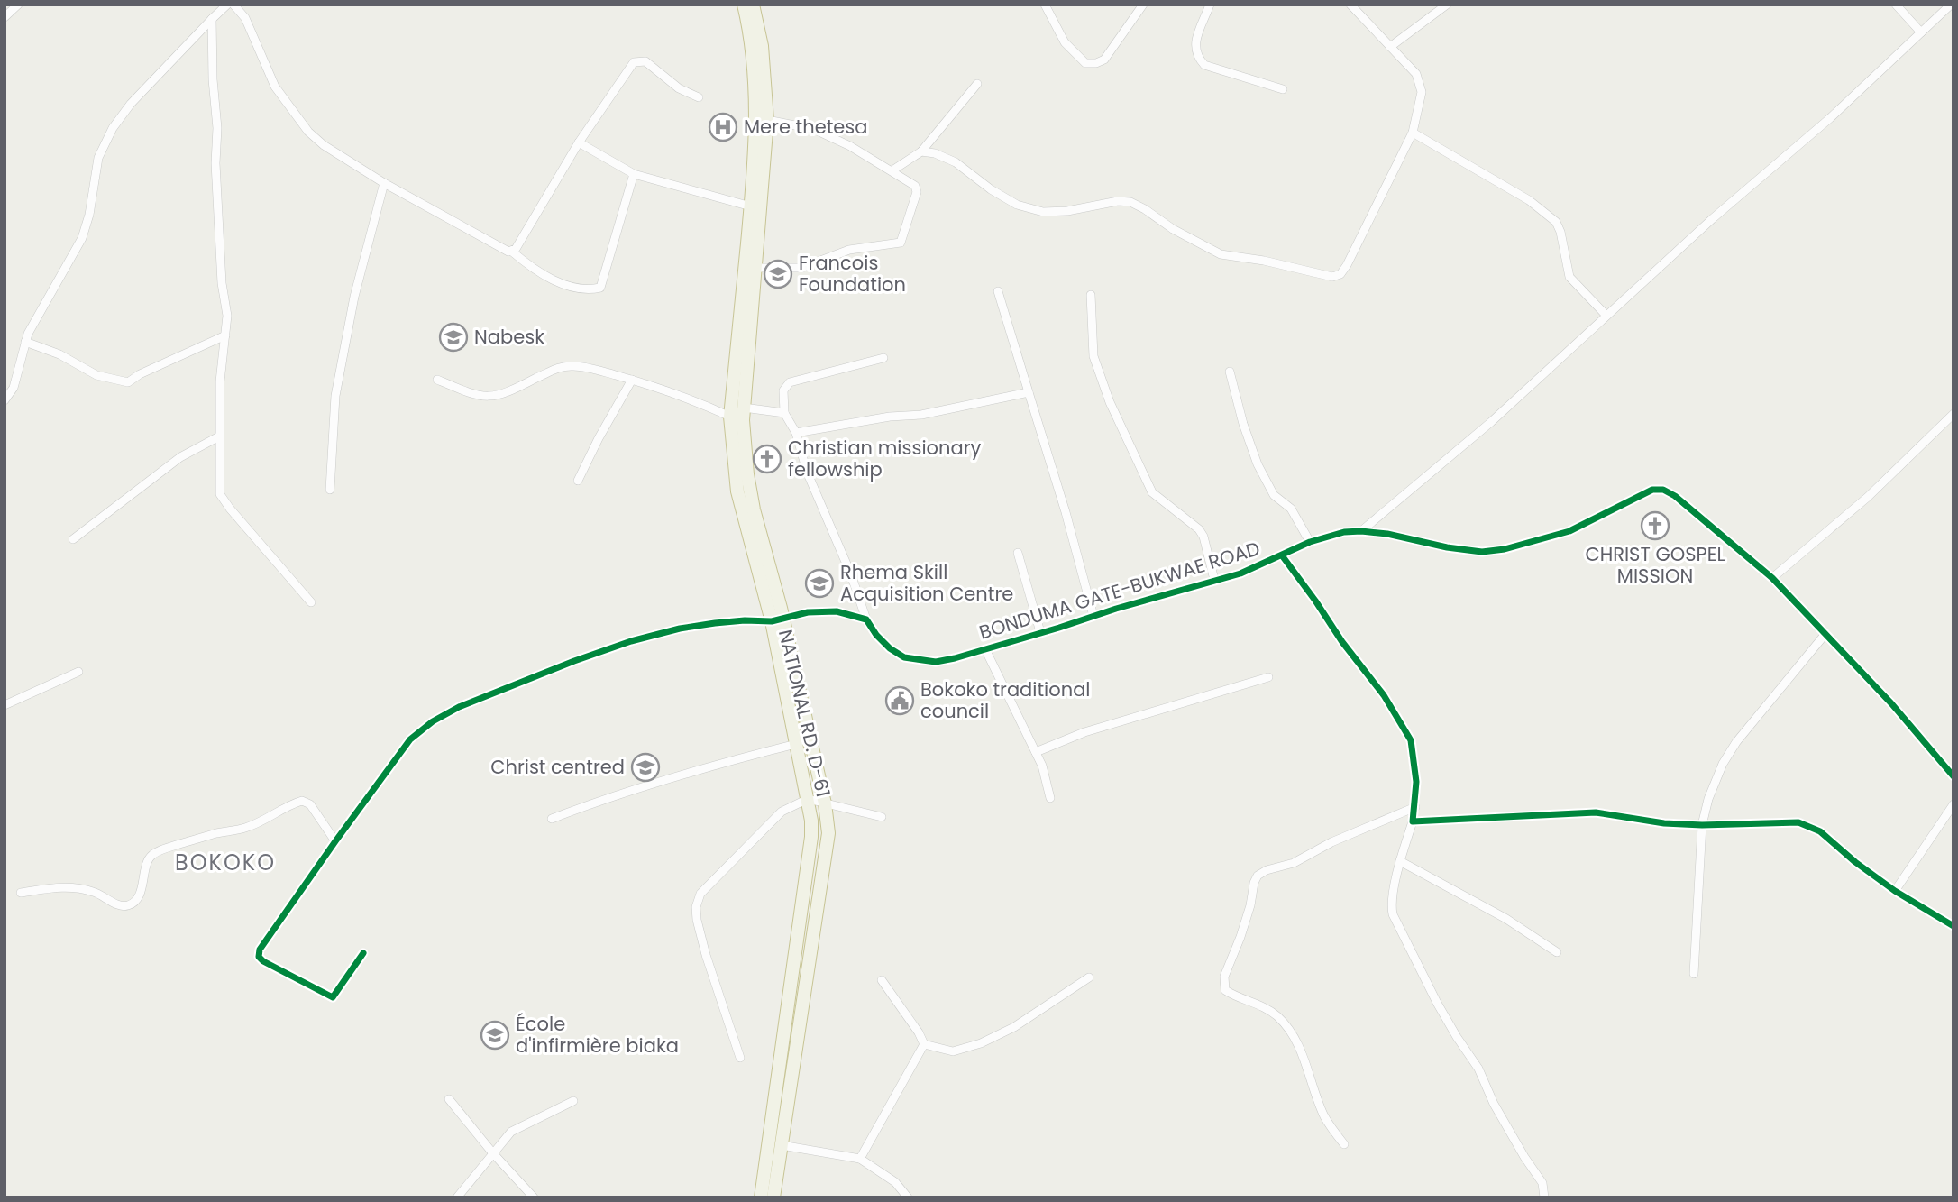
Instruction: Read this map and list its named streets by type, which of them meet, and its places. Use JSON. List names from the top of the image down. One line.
{"streets":{"highway":["NATIONAL RD. D-61"],"street":["BONDUMA GATE-BUKWAE ROAD"]},"districts":["BOKOKO"],"places":{"hospital":["Mere thetesa"],"school or university":["Francois Foundation","Nabesk","Rhema Skill Acquisition Centre","Christ centred","École d'infirmière biaka"],"church":["Christian missionary fellowship","CHRIST GOSPEL MISSION"],"public building":["Bokoko traditional council"]}}
